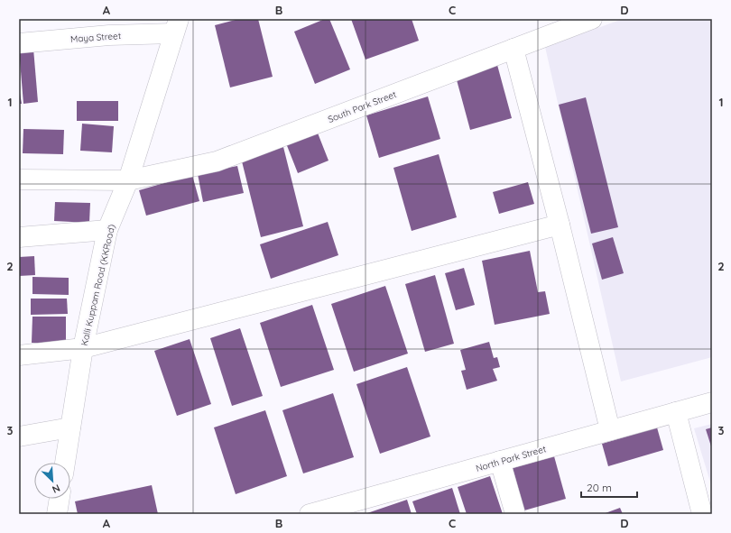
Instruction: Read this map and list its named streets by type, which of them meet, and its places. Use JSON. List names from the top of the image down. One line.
{"streets":{"street":["Maya Street","South Park Street","Kalli Kuppam Road (KKRoad)","North Park Street"]},"crossings":[["Maya Street","Kalli Kuppam Road (KKRoad)"],["South Park Street","Kalli Kuppam Road (KKRoad)"]],"scale_bar":"20 m","north":"bottom right","grid":{"columns":["A","B","C","D"],"rows":["1","2","3"]}}
